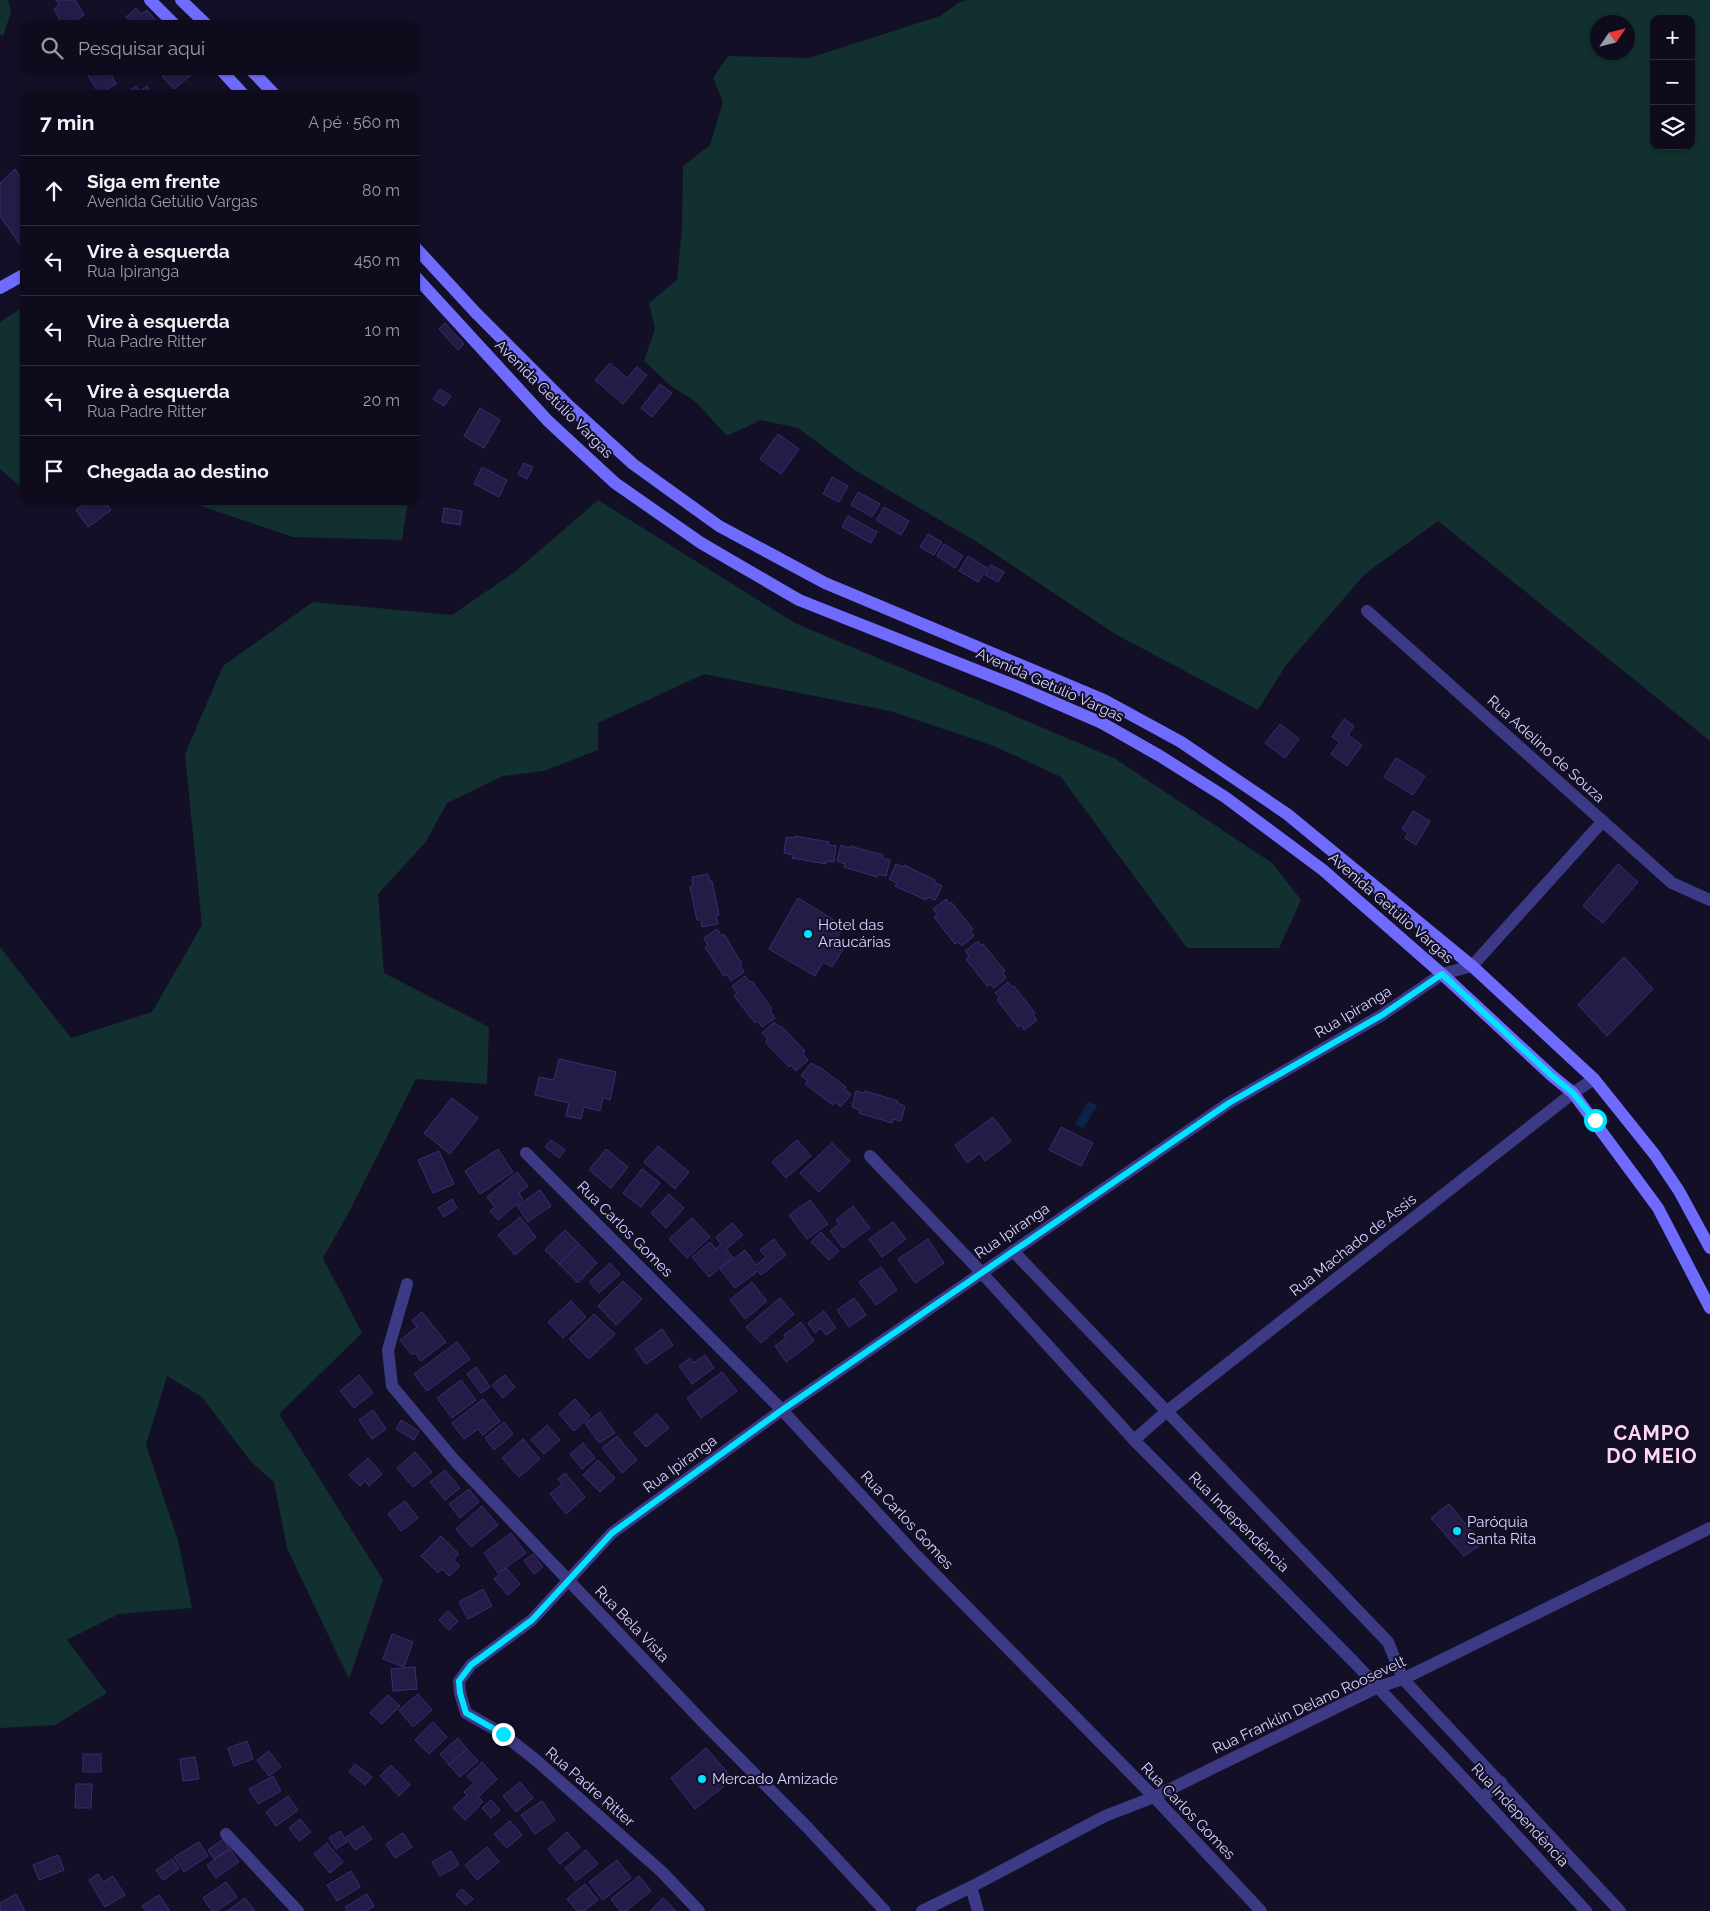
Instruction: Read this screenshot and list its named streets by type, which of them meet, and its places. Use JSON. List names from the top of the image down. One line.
{"streets":{"main road":["Avenida Getúlio Vargas"],"street":["Rua Adelino de Souza","Rua Ipiranga","Rua Carlos Gomes","Rua Machado de Assis","Rua Independência","Rua Bela Vista","Rua Franklin Delano Roosevelt","Rua Padre Ritter"]},"crossings":[["Avenida Getúlio Vargas","Rua Ipiranga"],["Avenida Getúlio Vargas","Rua Machado de Assis"],["Rua Ipiranga","Rua Carlos Gomes"],["Rua Ipiranga","Rua Independência"],["Rua Ipiranga","Rua Bela Vista"],["Rua Ipiranga","Rua Padre Ritter"],["Rua Carlos Gomes","Rua Franklin Delano Roosevelt"],["Rua Machado de Assis","Rua Independência"],["Rua Independência","Rua Franklin Delano Roosevelt"]],"districts":["CAMPO DO MEIO"],"places":["Hotel das Araucárias","Paróquia Santa Rita","Mercado Amizade"],"north":"top right","page":{"map_buttons":["+","−"],"search":"Pesquisar aqui","heading":["7 min","A pé · 560 m"],"list":[["Siga em frente","Avenida Getúlio Vargas","80 m"],["Vire à esquerda","Rua Ipiranga","450 m"],["Vire à esquerda","Rua Padre Ritter","10 m"],["Vire à esquerda","Rua Padre Ritter","20 m"],"Chegada ao destino"]}}
